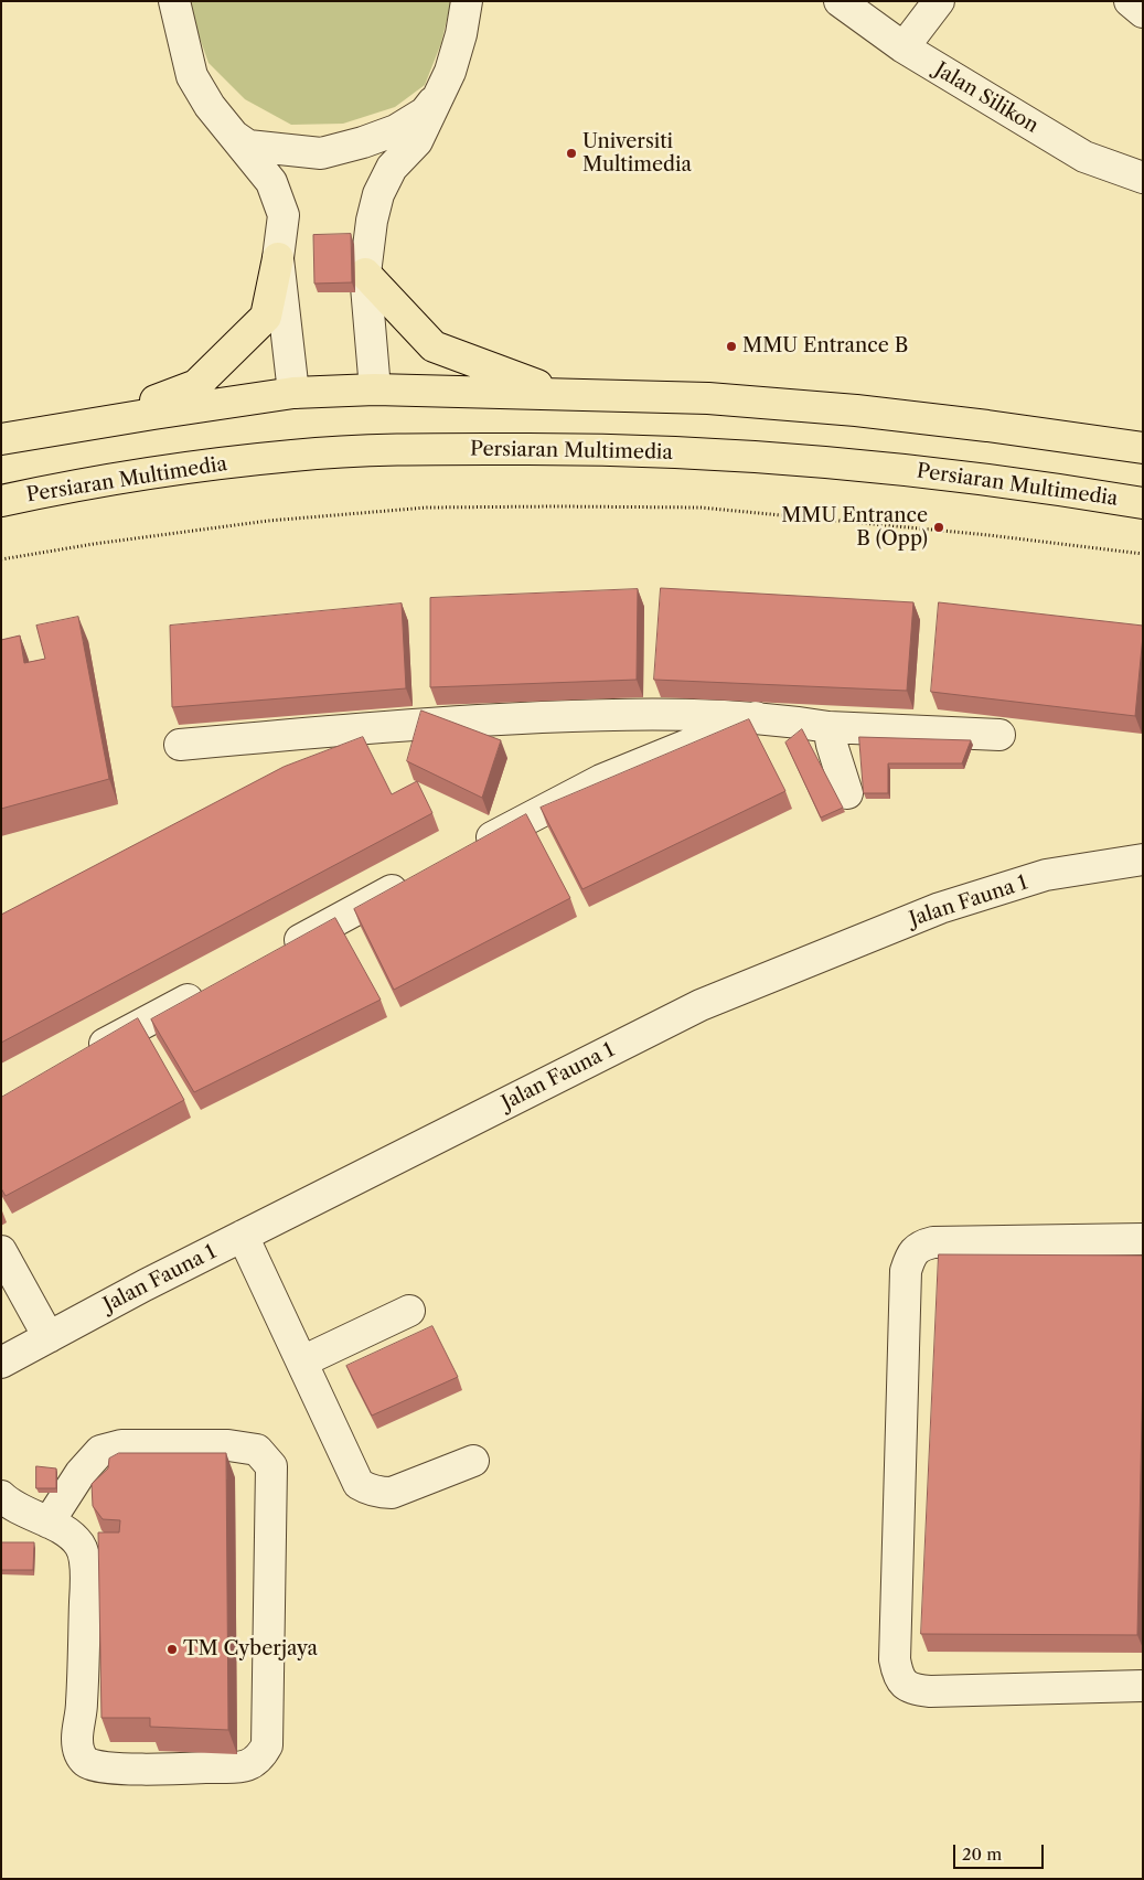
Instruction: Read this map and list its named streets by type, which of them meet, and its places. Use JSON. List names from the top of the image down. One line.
{"streets":{"main road":["Persiaran Multimedia"],"street":["Jalan Silikon","Jalan Fauna 1"]},"places":["Universiti Multimedia","MMU Entrance B","MMU Entrance B (Opp)","TM Cyberjaya"],"scale_bar":"20 m"}
